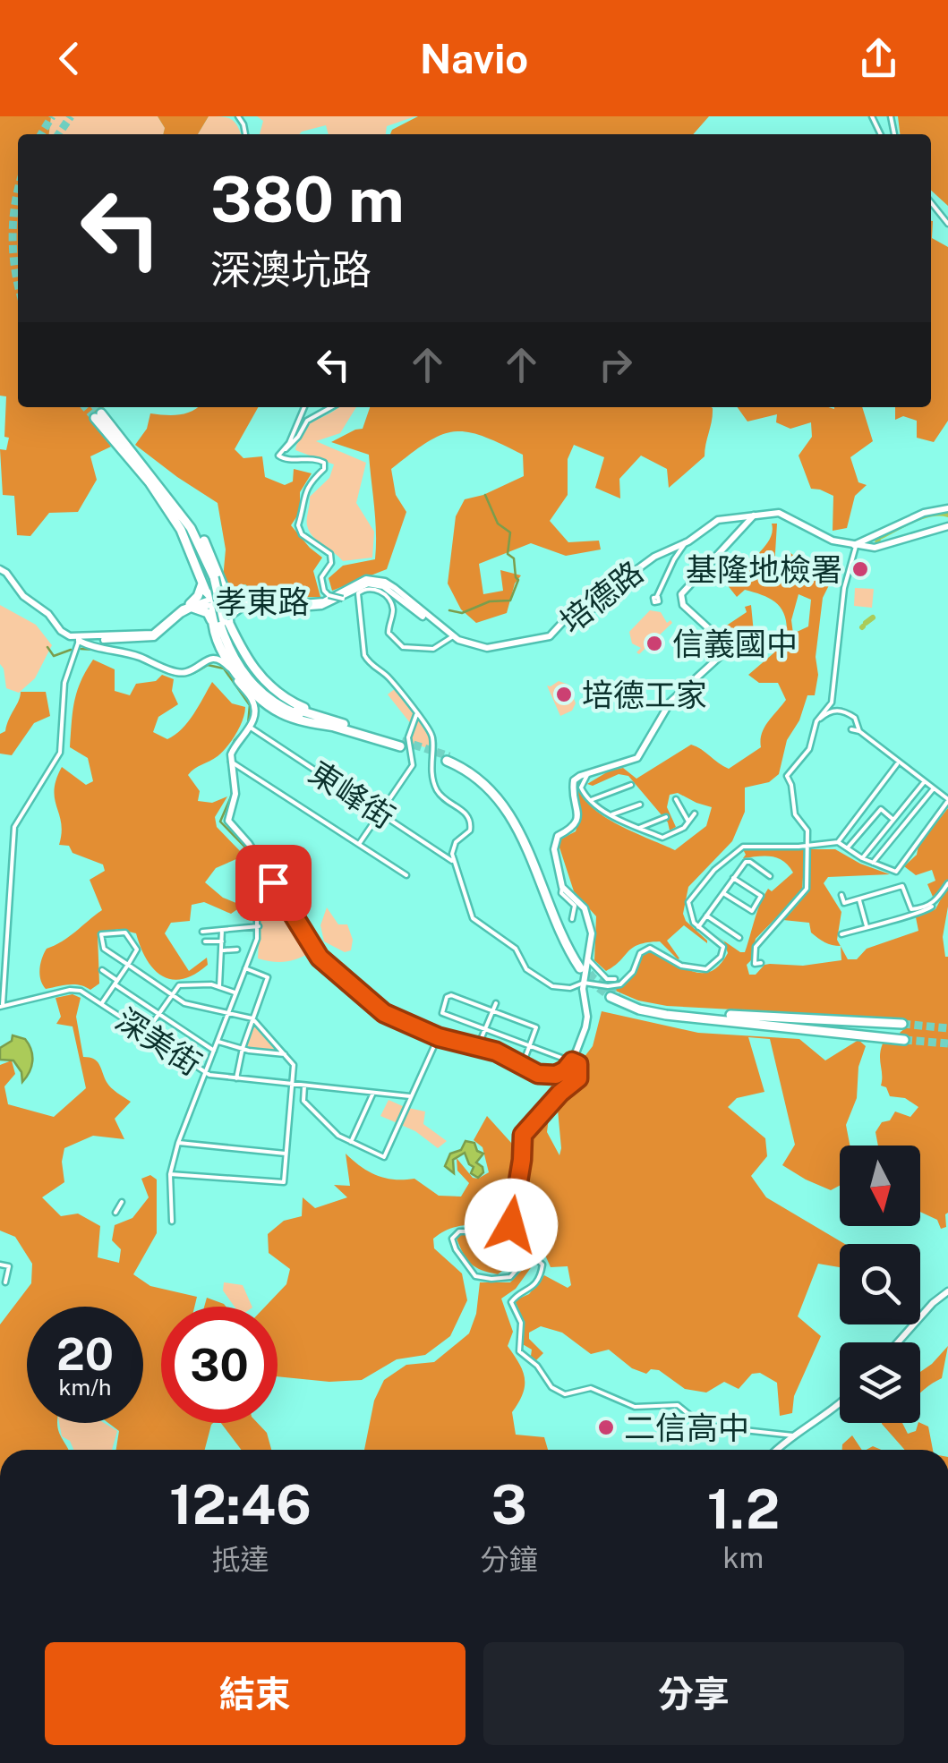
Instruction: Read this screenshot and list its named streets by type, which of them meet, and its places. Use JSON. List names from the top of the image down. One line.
{"streets":{"street":["培德路","孝東路","東峰街","深美街"]},"crossings":[["培德路","孝東路"]],"places":["基隆地檢署","信義國中","培德工家","二信高中"],"north":"bottom","page":{"header":"Navio","turn":["380 m","深澳坑路"],"speed":"20 km/h","limit":"30","eta":["12:46","抵達","3","分鐘","1.2","km"],"buttons":["結束","分享"]}}
